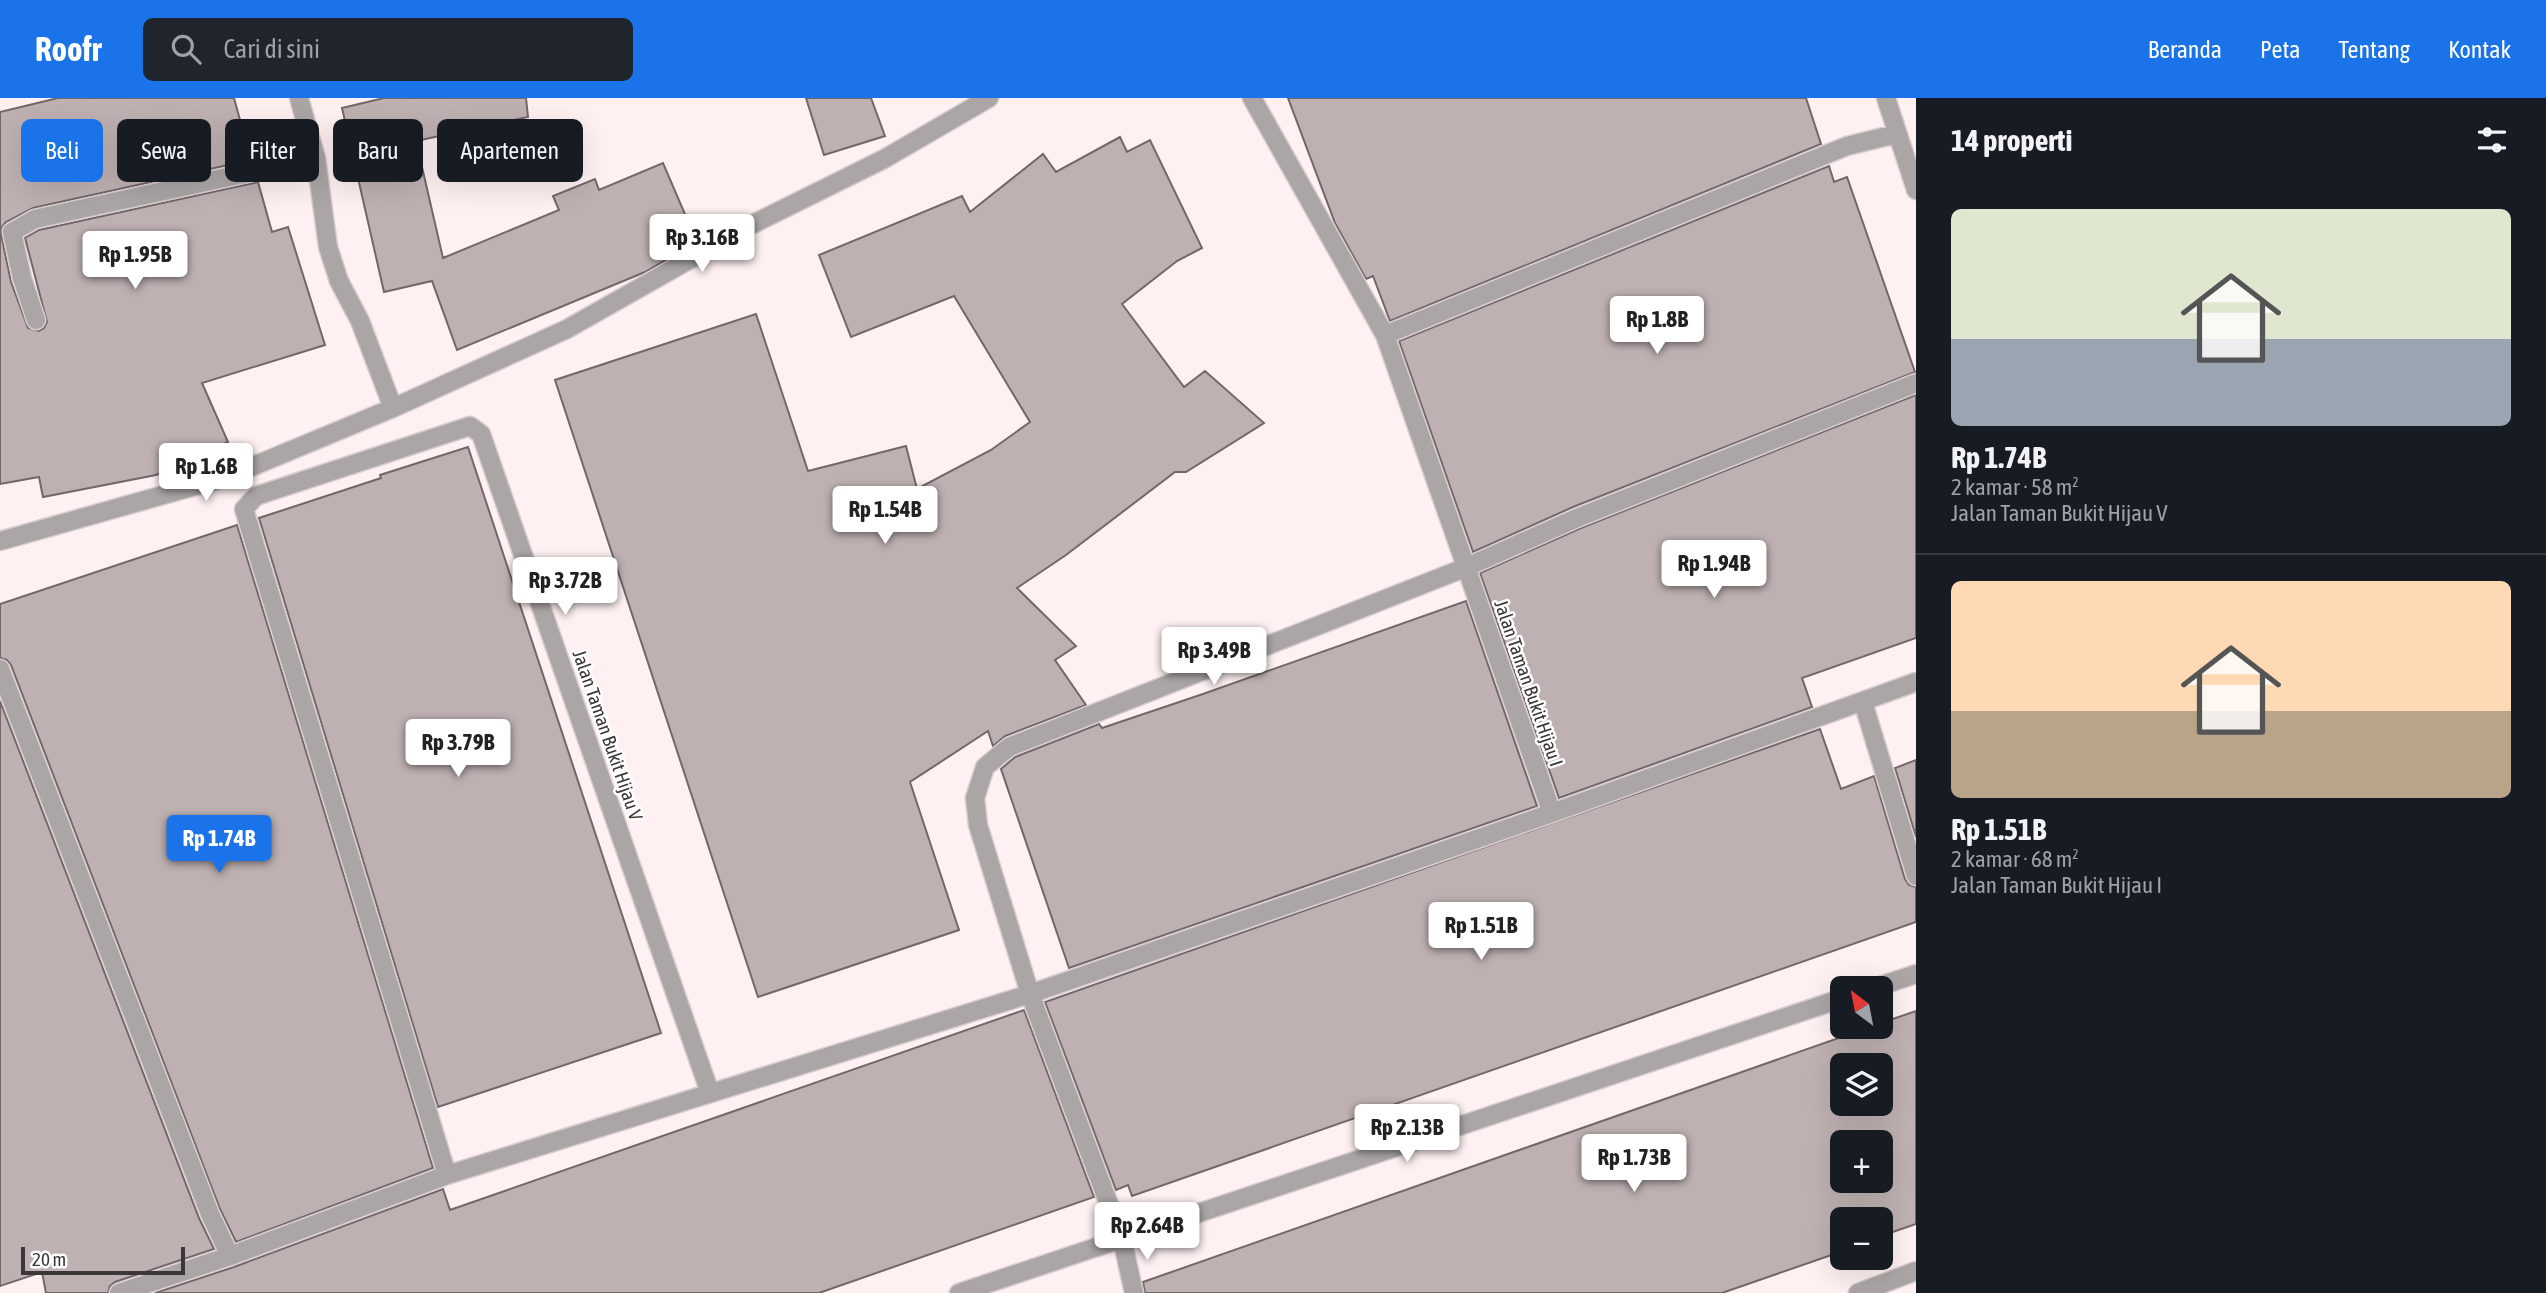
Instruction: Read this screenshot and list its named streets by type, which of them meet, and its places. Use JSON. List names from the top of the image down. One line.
{"streets":{"street":["Jalan Taman Bukit Hijau I","Jalan Taman Bukit Hijau V"]},"scale_bar":"20 m","north":"top left","page":{"header":"Roofr","search":"Cari di sini","nav":["Beranda","Peta","Tentang","Kontak"],"heading":"14 properti","chip":["Beli","Sewa","Filter","Baru","Apartemen"],"list":[{"name":"Rp 1.74B","note":"2 kamar · 58 m² · Jalan Taman Bukit Hijau V"},{"name":"Rp 1.51B","note":"2 kamar · 68 m² · Jalan Taman Bukit Hijau I"}],"price":["Rp 3.16B","Rp 1.95B","Rp 1.8B","Rp 1.6B","Rp 1.54B","Rp 1.94B","Rp 3.72B","Rp 3.49B","Rp 3.79B","Rp 1.74B","Rp 1.51B","Rp 2.13B","Rp 1.73B","Rp 2.64B"],"map_buttons":["+","−"],"scale":"20 m"}}
